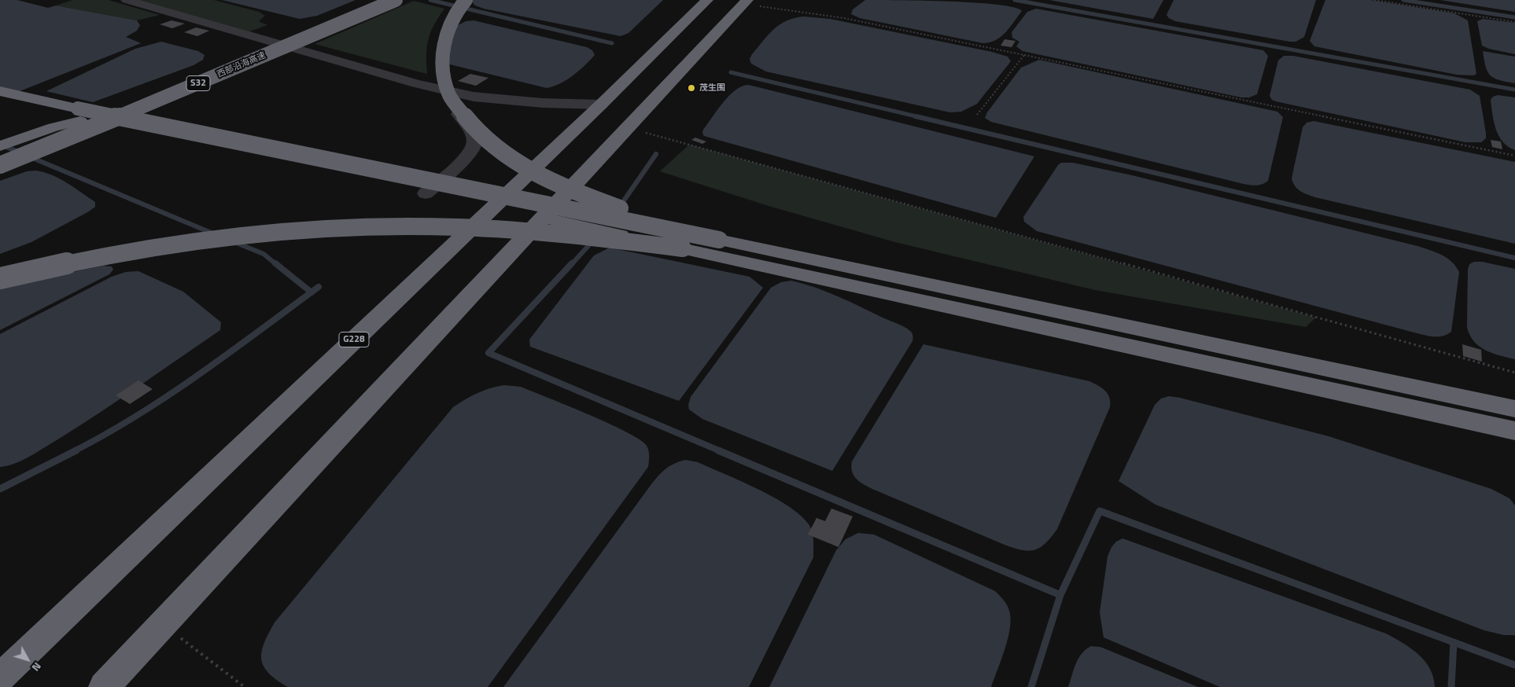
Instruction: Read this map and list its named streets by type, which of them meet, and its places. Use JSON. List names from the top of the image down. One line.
{"streets":{"highway":["西部沿海高速","S32","G228"]},"places":["茂生围"],"north":"bottom right"}
